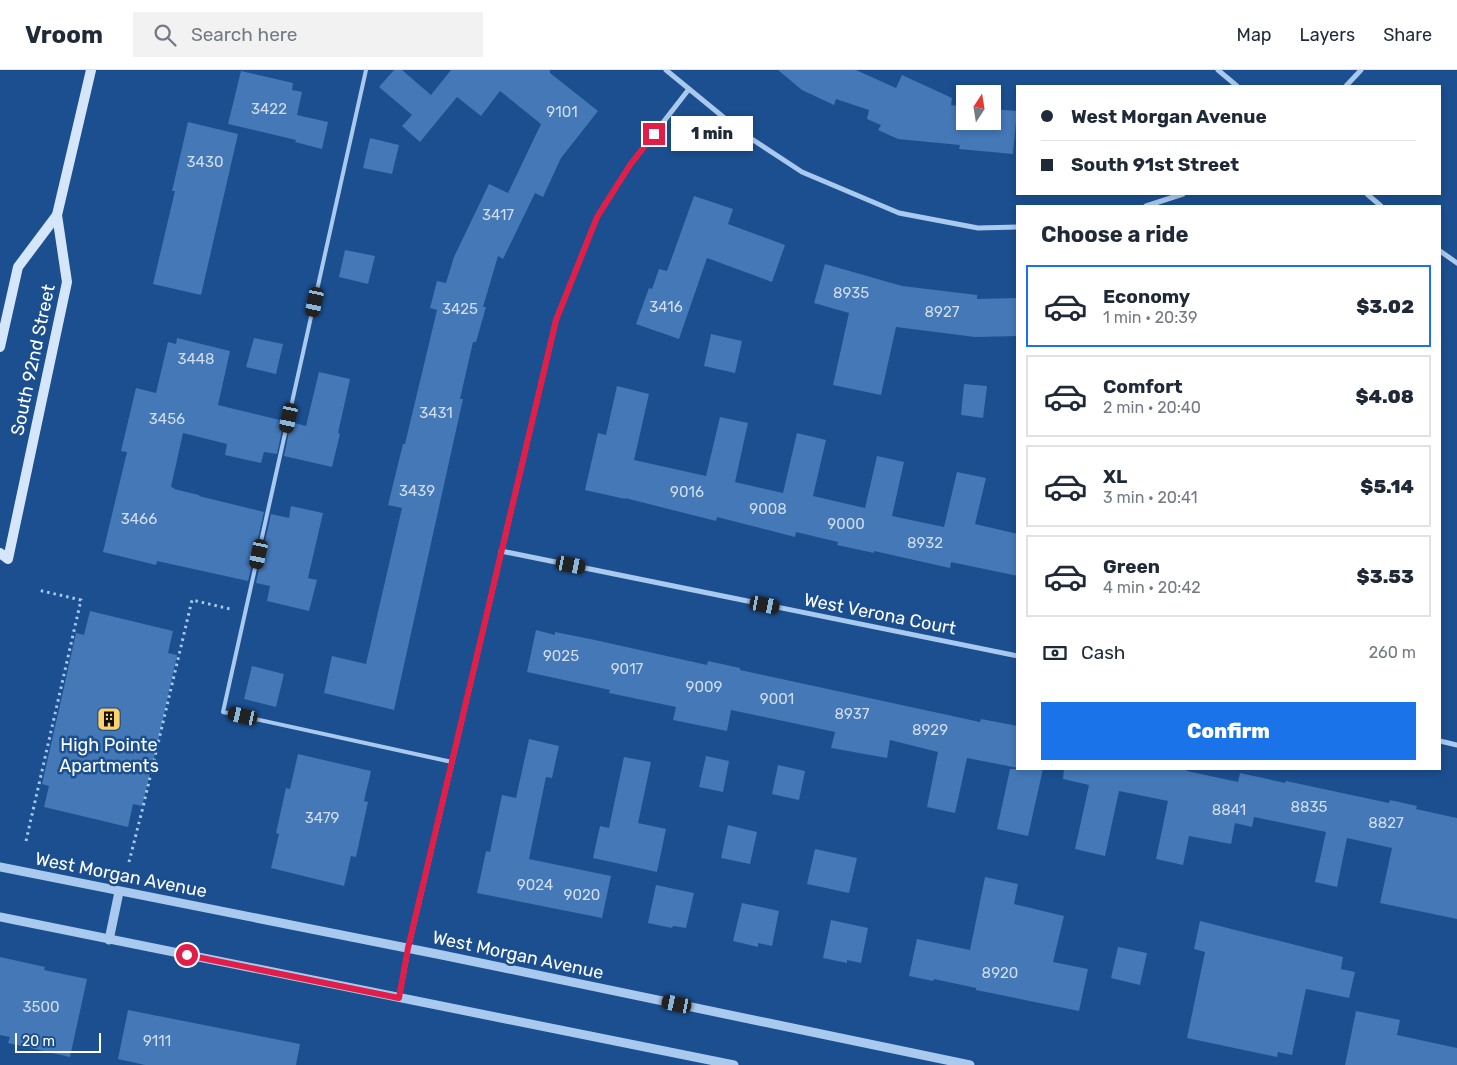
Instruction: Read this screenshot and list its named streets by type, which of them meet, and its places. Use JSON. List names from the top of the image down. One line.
{"streets":{"main road":["South 92nd Street"],"street":["West Verona Court","West Morgan Avenue"]},"places":{"building":["High Pointe Apartments"]},"house_numbers":["3422","9101","3430","3417","8935","3416","3425","8927","3448","3431","3456","3439","9016","9008","3466","9000","8932","9025","9017","9009","9001","8937","8929","8835","8841","3479","8827","9024","9020","8920","3500","9111"],"scale_bar":"20 m","north":"top","page":{"header":"Vroom","search":"Search here","nav":["Map","Layers","Share"],"banner":["West Morgan Avenue","South 91st Street"],"bubble":"1 min","heading":"Choose a ride","list":[{"name":"Economy","note":"1 min · 20:39","value":"$3.02"},{"name":"Comfort","note":"2 min · 20:40","value":"$4.08"},{"name":"XL","note":"3 min · 20:41","value":"$5.14"},{"name":"Green","note":"4 min · 20:42","value":"$3.53"}],"pay":["Cash","260 m"],"buttons":"Confirm","scale":"20 m"}}
